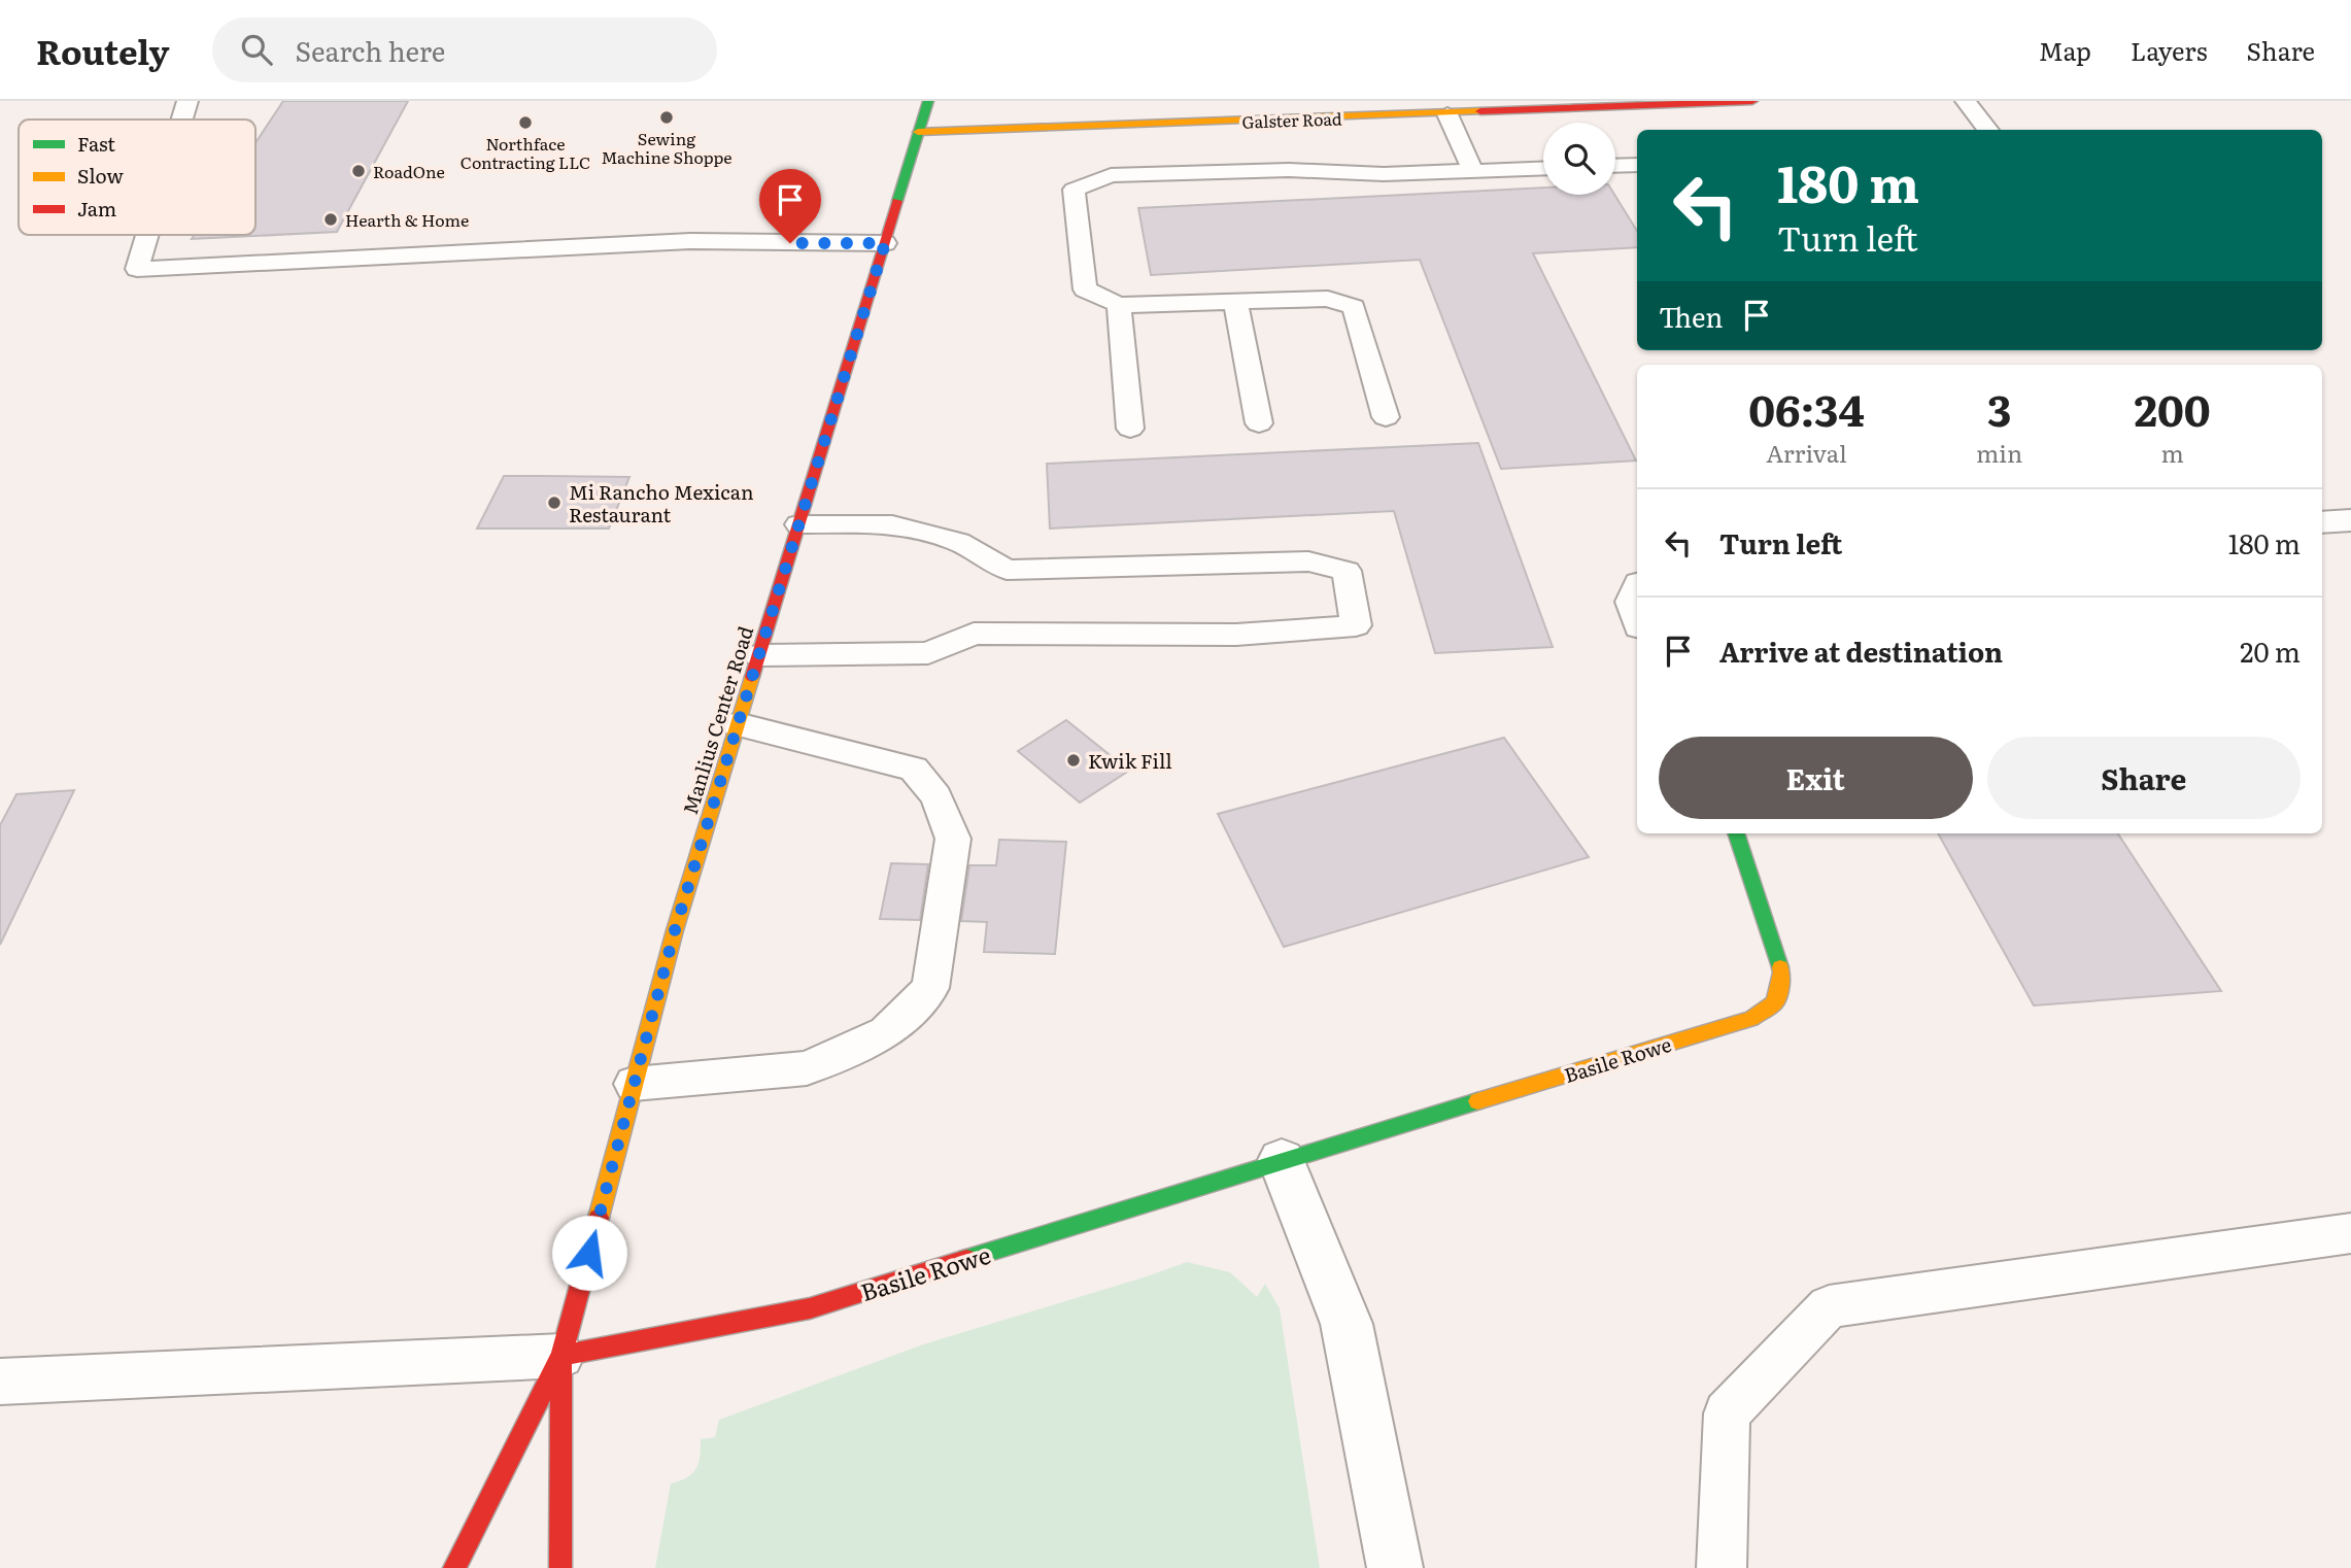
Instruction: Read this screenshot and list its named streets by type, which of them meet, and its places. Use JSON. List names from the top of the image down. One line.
{"streets":{"street":["Galster Road","Manlius Center Road","Basile Rowe"]},"crossings":[["Galster Road","Manlius Center Road"],["Manlius Center Road","Basile Rowe"]],"places":["Sewing Machine Shoppe","Northface Contracting LLC","RoadOne","Hearth & Home","Mi Rancho Mexican Restaurant","Kwik Fill"],"legend":["Fast","Slow","Jam"],"page":{"header":"Routely","search":"Search here","nav":["Map","Layers","Share"],"turn":["180 m","Turn left"],"then":"Then","eta":["06:34","Arrival","3","min","200","m"],"list":[{"name":"Turn left","value":"180 m"},{"name":"Arrive at destination","value":"20 m"}],"buttons":["Exit","Share"]}}
